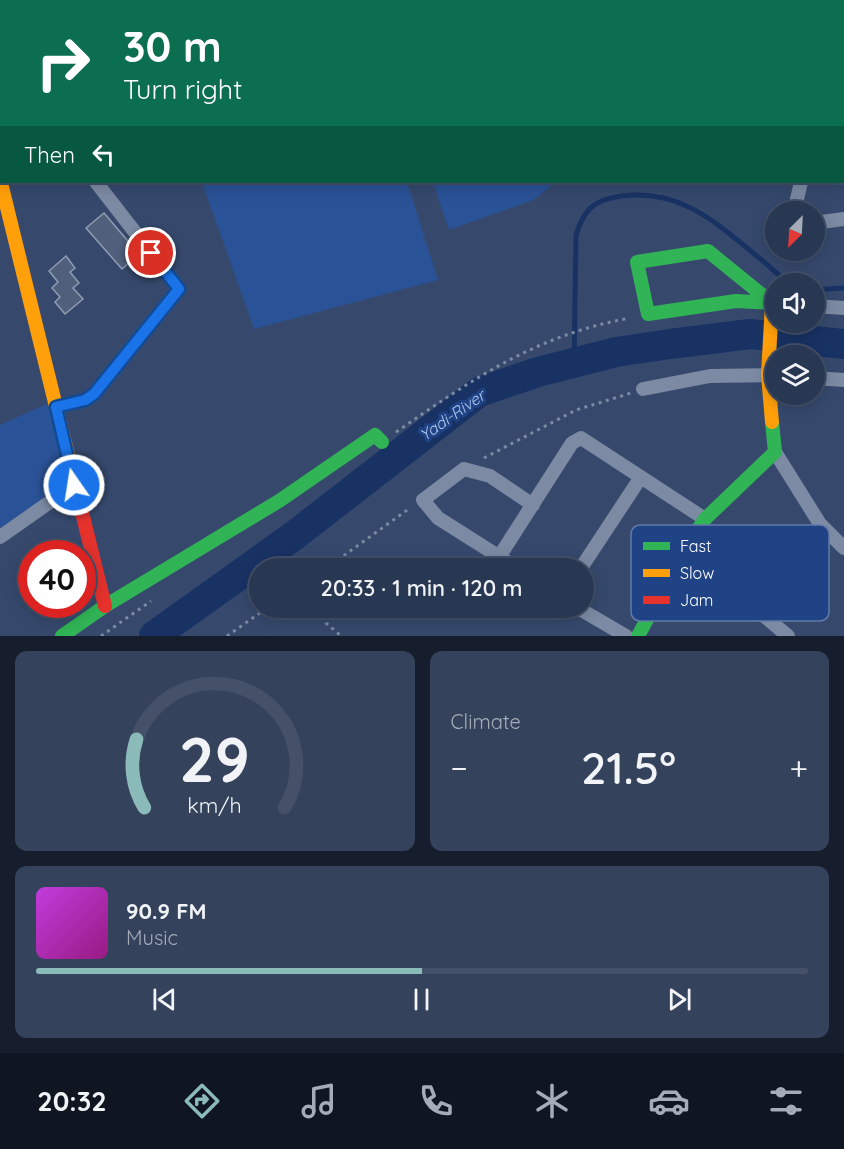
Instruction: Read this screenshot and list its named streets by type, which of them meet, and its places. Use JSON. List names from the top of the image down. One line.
{"water":["Yadi-River"],"legend":["Fast","Slow","Jam"],"north":"bottom left","page":{"turn":["30 m","Turn right"],"then":"Then","limit":"40","trip":"20:33 · 1 min · 120 m","tile":"Climate","heat":["−","21.5°","+"],"song":["90.9 FM","Music"],"tabs":"20:32","gauge":["29","km/h"]}}
